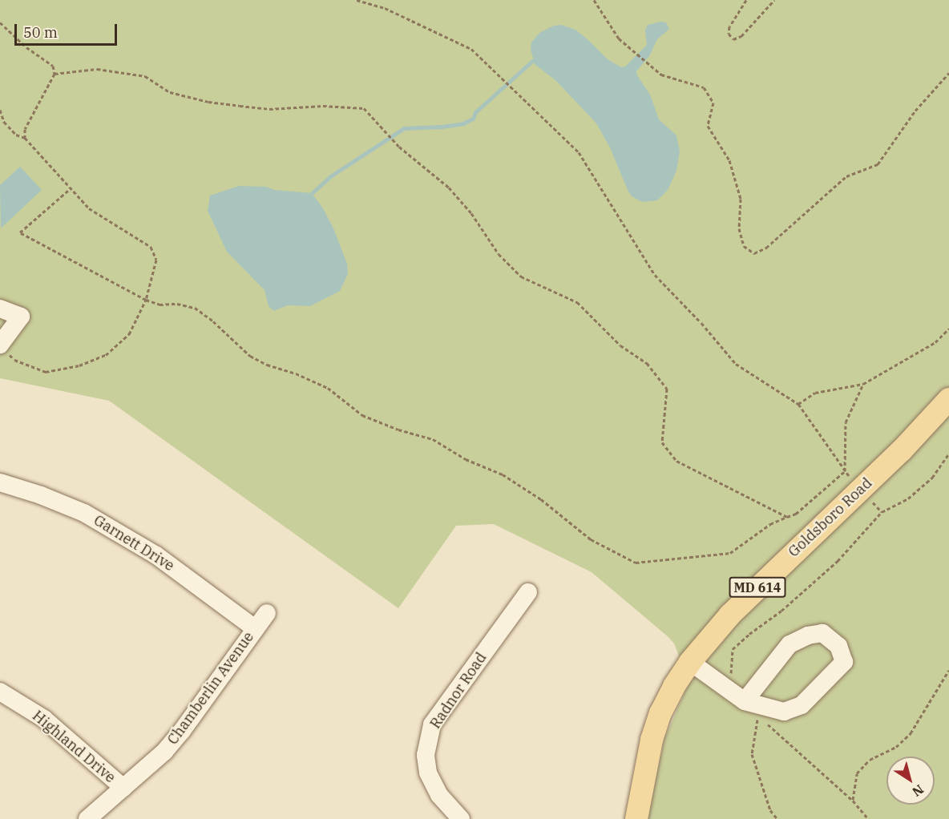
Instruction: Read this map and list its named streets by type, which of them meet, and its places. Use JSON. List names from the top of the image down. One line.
{"streets":{"main road":["Goldsboro Road","MD 614"],"street":["Garnett Drive","Chamberlin Avenue","Radnor Road","Highland Drive"]},"crossings":[["Garnett Drive","Chamberlin Avenue"],["Chamberlin Avenue","Highland Drive"]],"scale_bar":"50 m","north":"bottom right"}
